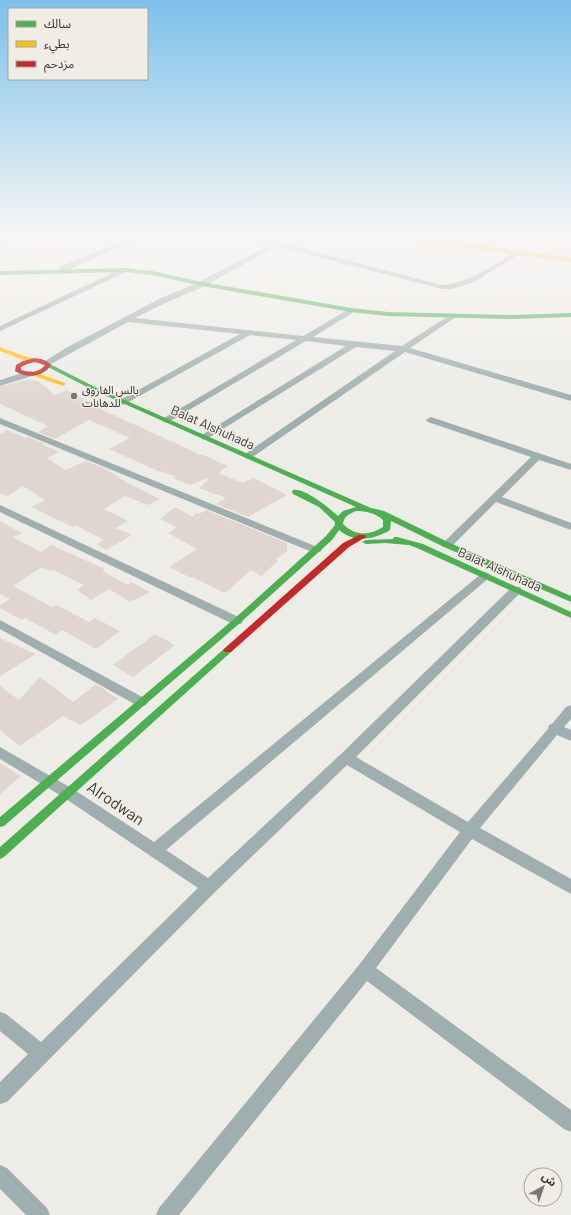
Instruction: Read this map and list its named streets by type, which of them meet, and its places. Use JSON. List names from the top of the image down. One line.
{"streets":{"main road":["Balat Alshuhada"],"street":["Alrodwan"]},"places":["بالس الفاروق للدهانات"],"legend":["سالك","بطيء","مزدحم"],"north":"top right"}
